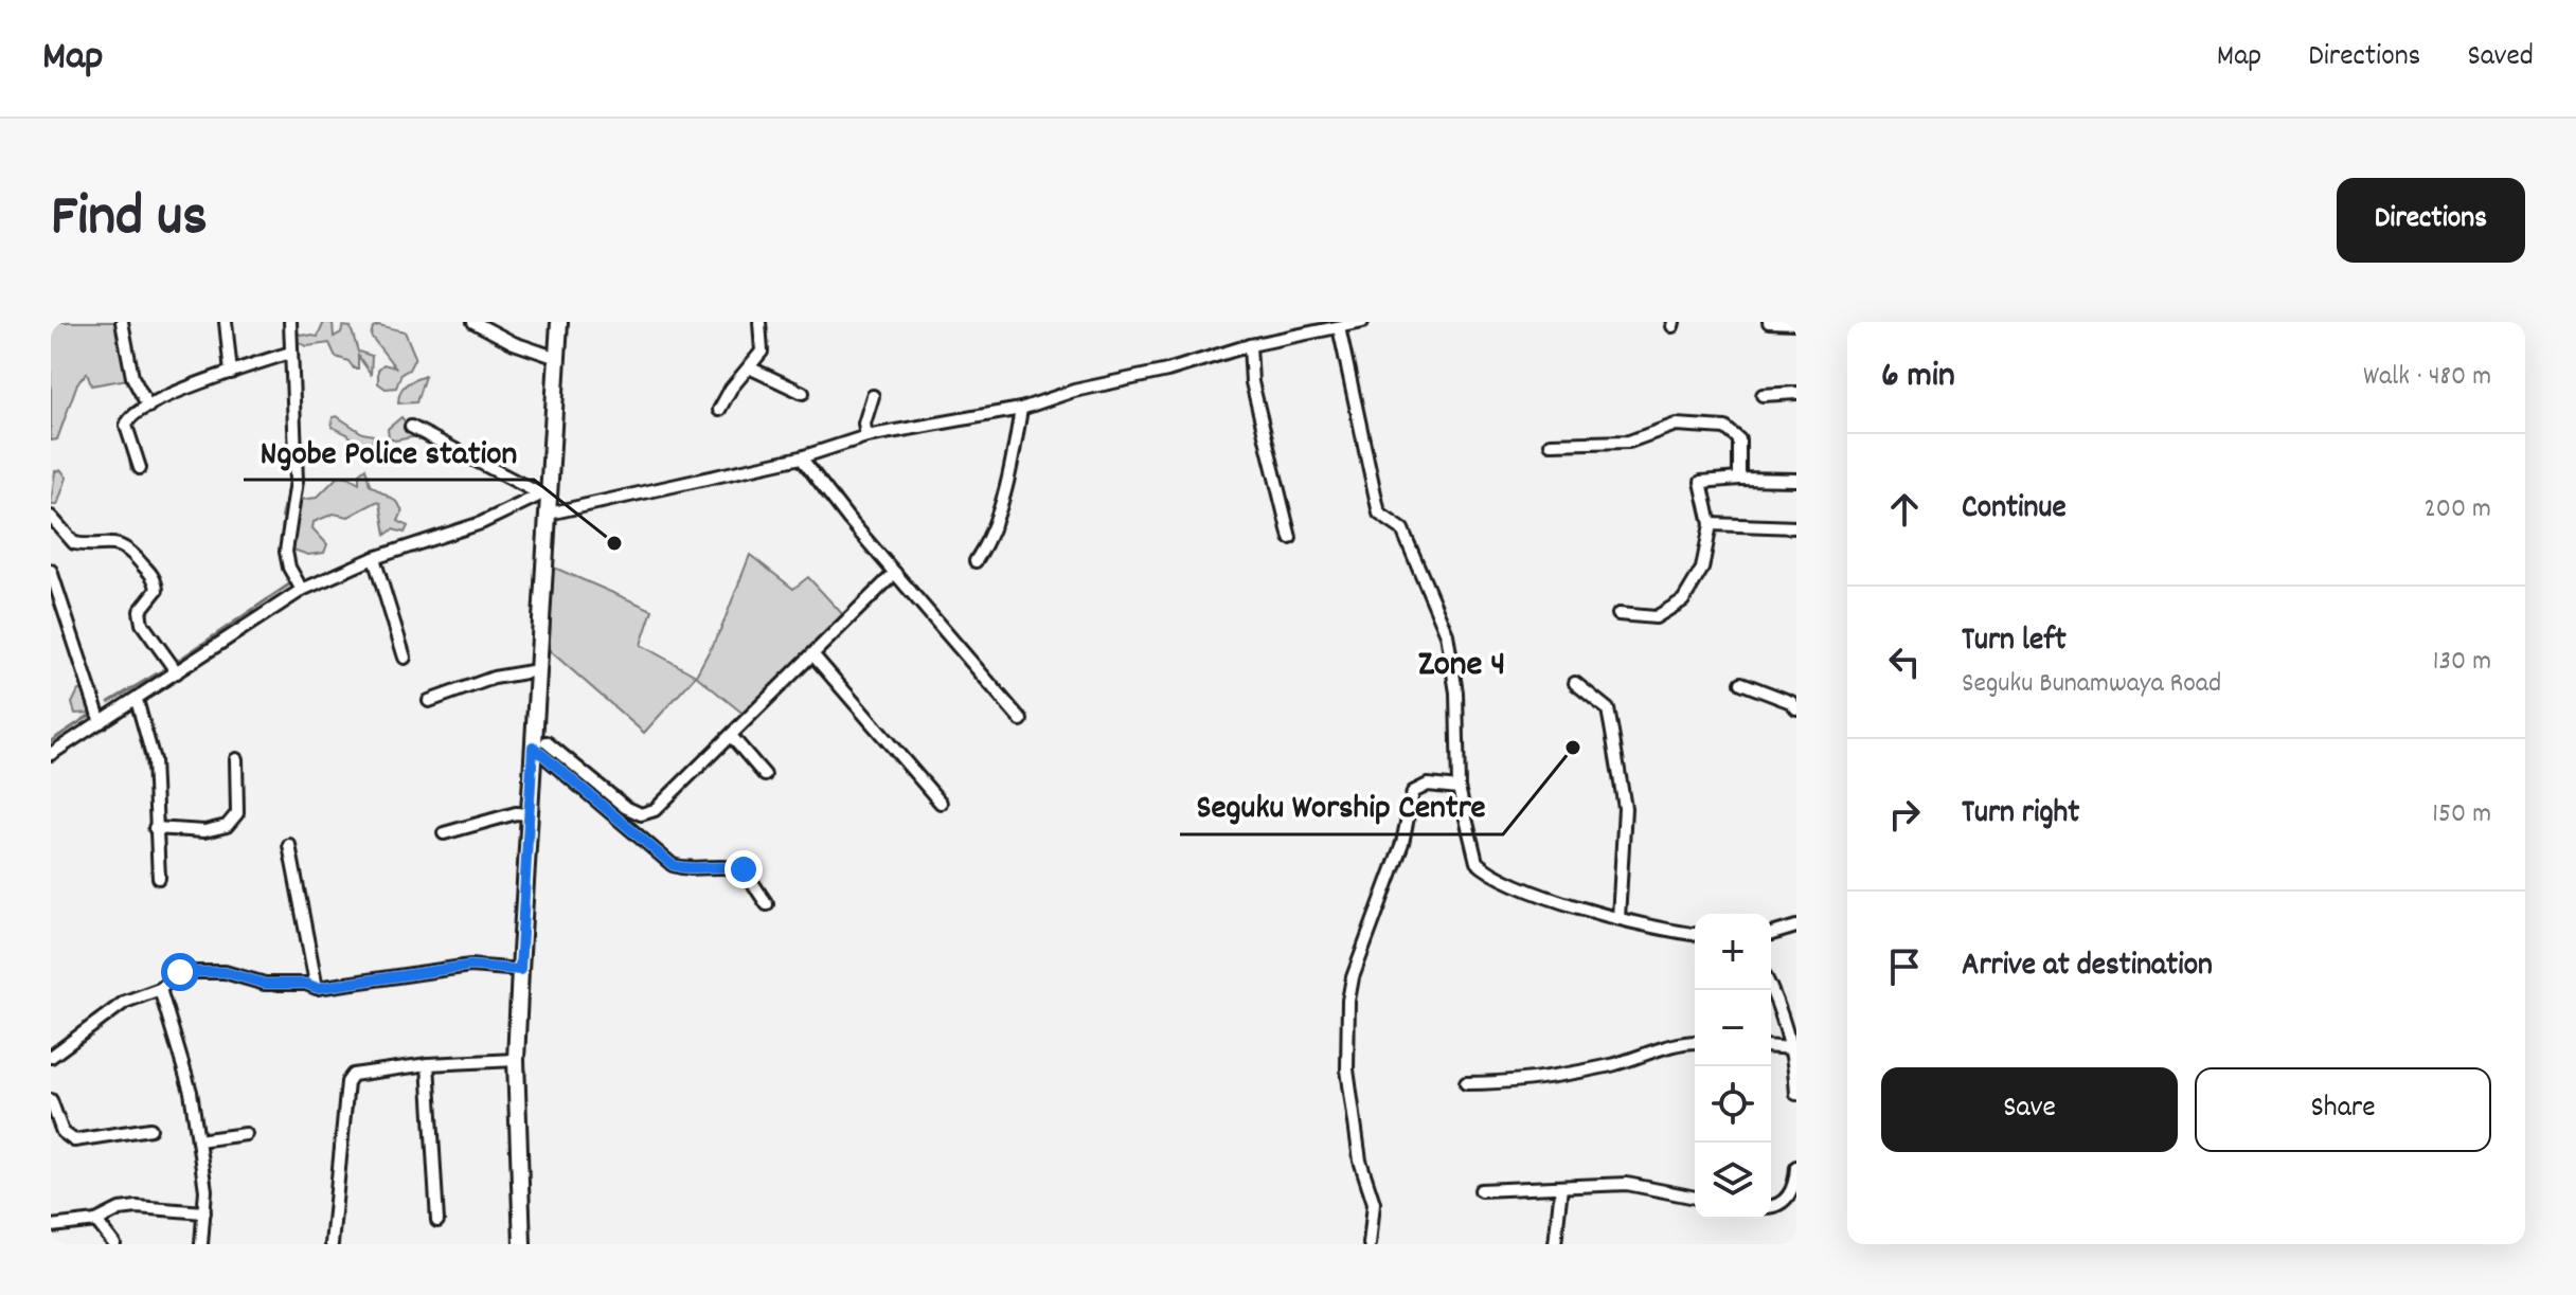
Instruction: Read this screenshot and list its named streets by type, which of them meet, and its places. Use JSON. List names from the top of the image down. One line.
{"districts":["Zone 4"],"places":["Ngobe Police station","Seguku Worship Centre"],"page":{"header":"Map","nav":["Map","Directions","Saved"],"title":"Find us","buttons":["Directions",["Save","Share"]],"heading":["6 min","Walk · 480 m"],"list":[["Continue","200 m"],["Turn left","Seguku Bunamwaya Road","130 m"],["Turn right","150 m"],"Arrive at destination"],"map_buttons":["+","−"]}}
